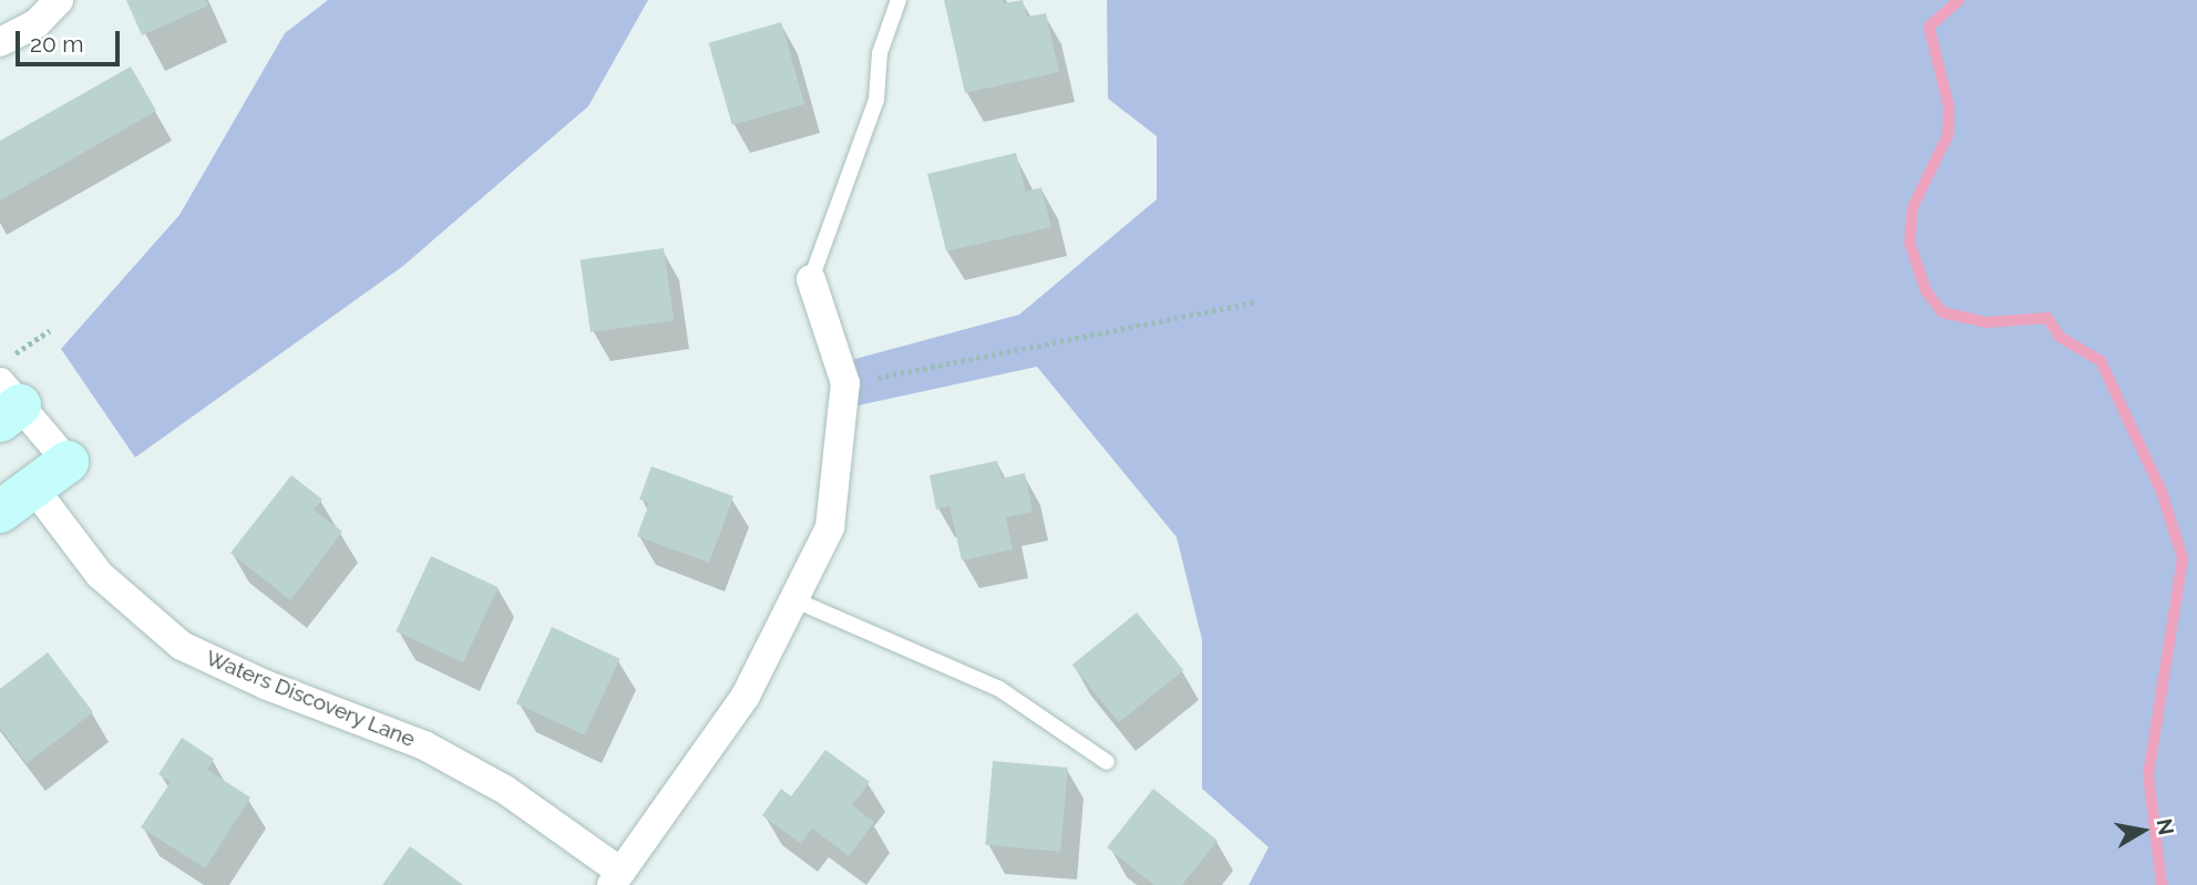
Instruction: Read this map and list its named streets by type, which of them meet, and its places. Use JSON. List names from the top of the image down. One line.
{"streets":{"street":["Waters Discovery Lane"]},"scale_bar":"20 m","north":"right"}
